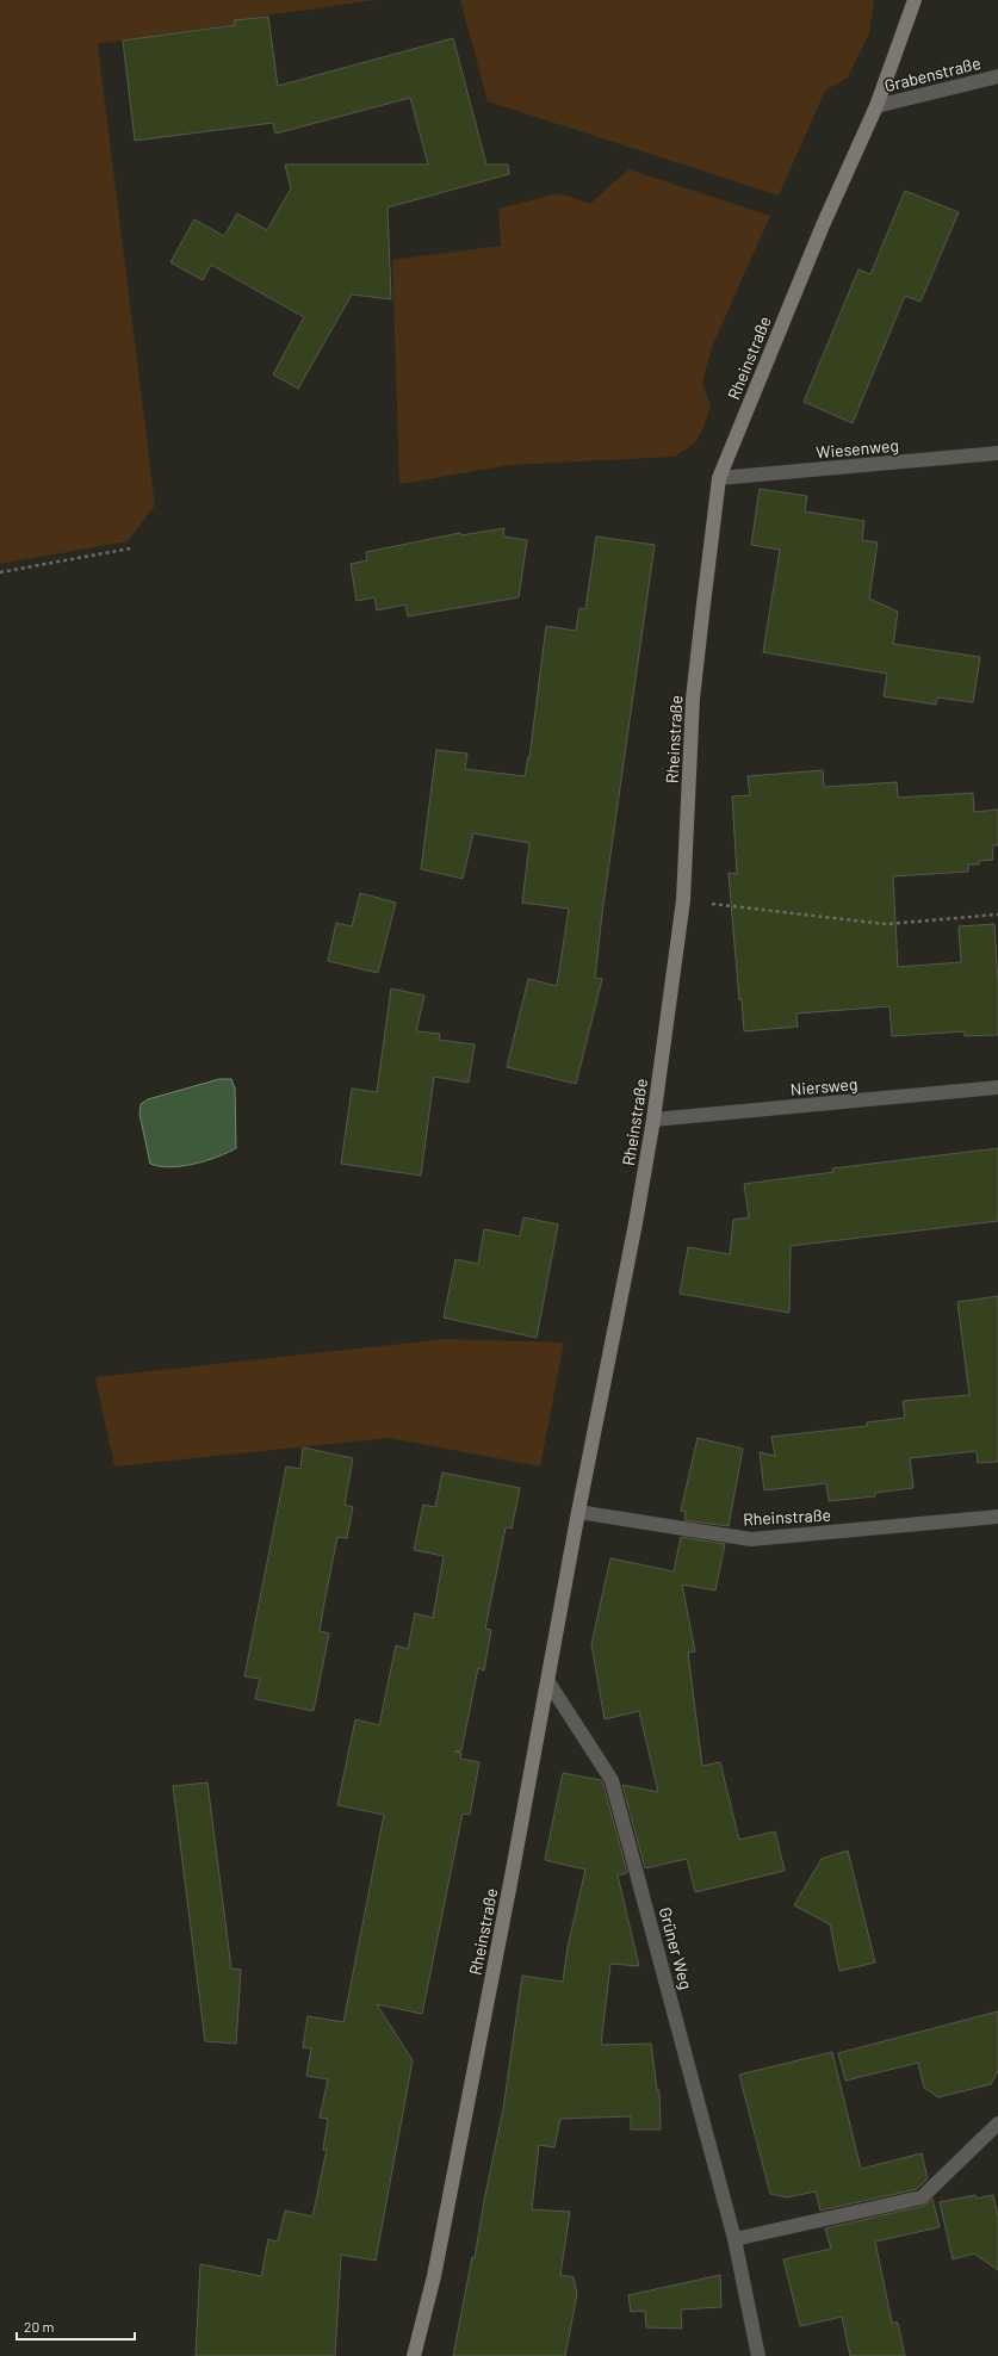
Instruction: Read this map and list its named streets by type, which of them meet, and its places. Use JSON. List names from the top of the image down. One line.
{"streets":{"street":["Grabenstraße","Rheinstraße","Wiesenweg","Niersweg","Grüner Weg"]},"crossings":[["Grabenstraße","Rheinstraße"],["Rheinstraße","Wiesenweg"],["Rheinstraße","Niersweg"],["Rheinstraße","Grüner Weg"]],"scale_bar":"20 m"}
